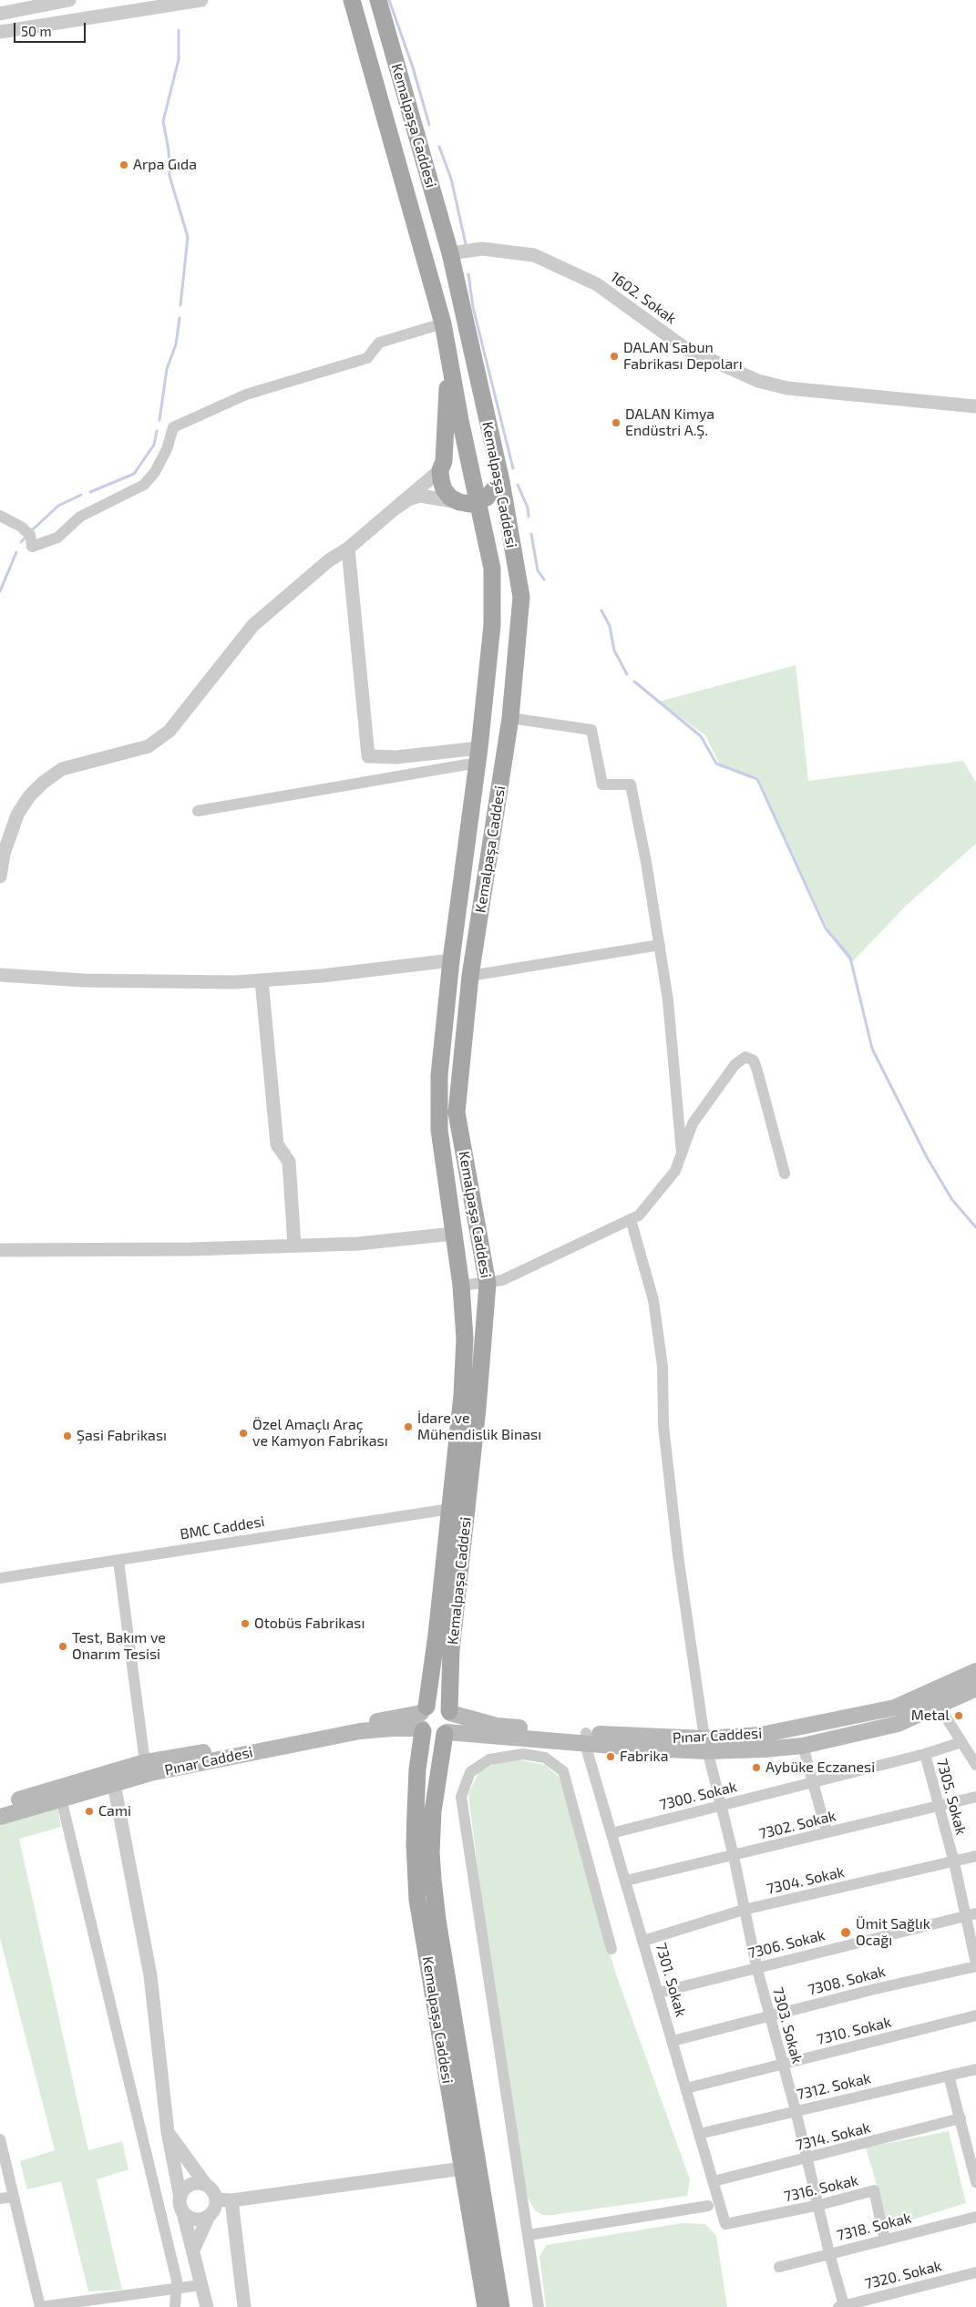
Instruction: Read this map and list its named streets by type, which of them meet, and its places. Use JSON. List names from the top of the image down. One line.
{"streets":{"main road":["Kemalpaşa Caddesi","Pınar Caddesi"],"street":["1602. Sokak","BMC Caddesi","7300. Sokak","7305. Sokak","7302. Sokak","7304. Sokak","7306. Sokak","7301. Sokak","7308. Sokak","7303. Sokak","7310. Sokak","7312. Sokak","7314. Sokak","7316. Sokak","7318. Sokak","7320. Sokak"]},"crossings":[["Kemalpaşa Caddesi","1602. Sokak"],["Kemalpaşa Caddesi","BMC Caddesi"],["Kemalpaşa Caddesi","Pınar Caddesi"],["Pınar Caddesi","7301. Sokak"],["Pınar Caddesi","7303. Sokak"],["7300. Sokak","7305. Sokak"],["7300. Sokak","7301. Sokak"],["7300. Sokak","7303. Sokak"],["7305. Sokak","7302. Sokak"],["7305. Sokak","7304. Sokak"],["7305. Sokak","7306. Sokak"],["7305. Sokak","7308. Sokak"],["7302. Sokak","7301. Sokak"],["7302. Sokak","7303. Sokak"],["7304. Sokak","7301. Sokak"],["7304. Sokak","7303. Sokak"],["7306. Sokak","7301. Sokak"],["7306. Sokak","7303. Sokak"],["7301. Sokak","7308. Sokak"],["7301. Sokak","7310. Sokak"],["7301. Sokak","7312. Sokak"],["7301. Sokak","7314. Sokak"],["7301. Sokak","7316. Sokak"],["7308. Sokak","7303. Sokak"],["7303. Sokak","7310. Sokak"],["7303. Sokak","7312. Sokak"],["7303. Sokak","7314. Sokak"],["7303. Sokak","7316. Sokak"],["7303. Sokak","7318. Sokak"],["7303. Sokak","7320. Sokak"],["7316. Sokak","7318. Sokak"]],"places":["Arpa Gıda","DALAN Sabun Fabrikası Depoları","DALAN Kimya Endüstri A.Ş.","İdare ve Mühendislik Binası","Özel Amaçlı Araç ve Kamyon Fabrikası","Şasi Fabrikası","Otobüs Fabrikası","Test, Bakım ve Onarım Tesisi","Metal","Fabrika","Aybüke Eczanesi","Cami","Ümit Sağlık Ocağı"],"scale_bar":"50 m"}
